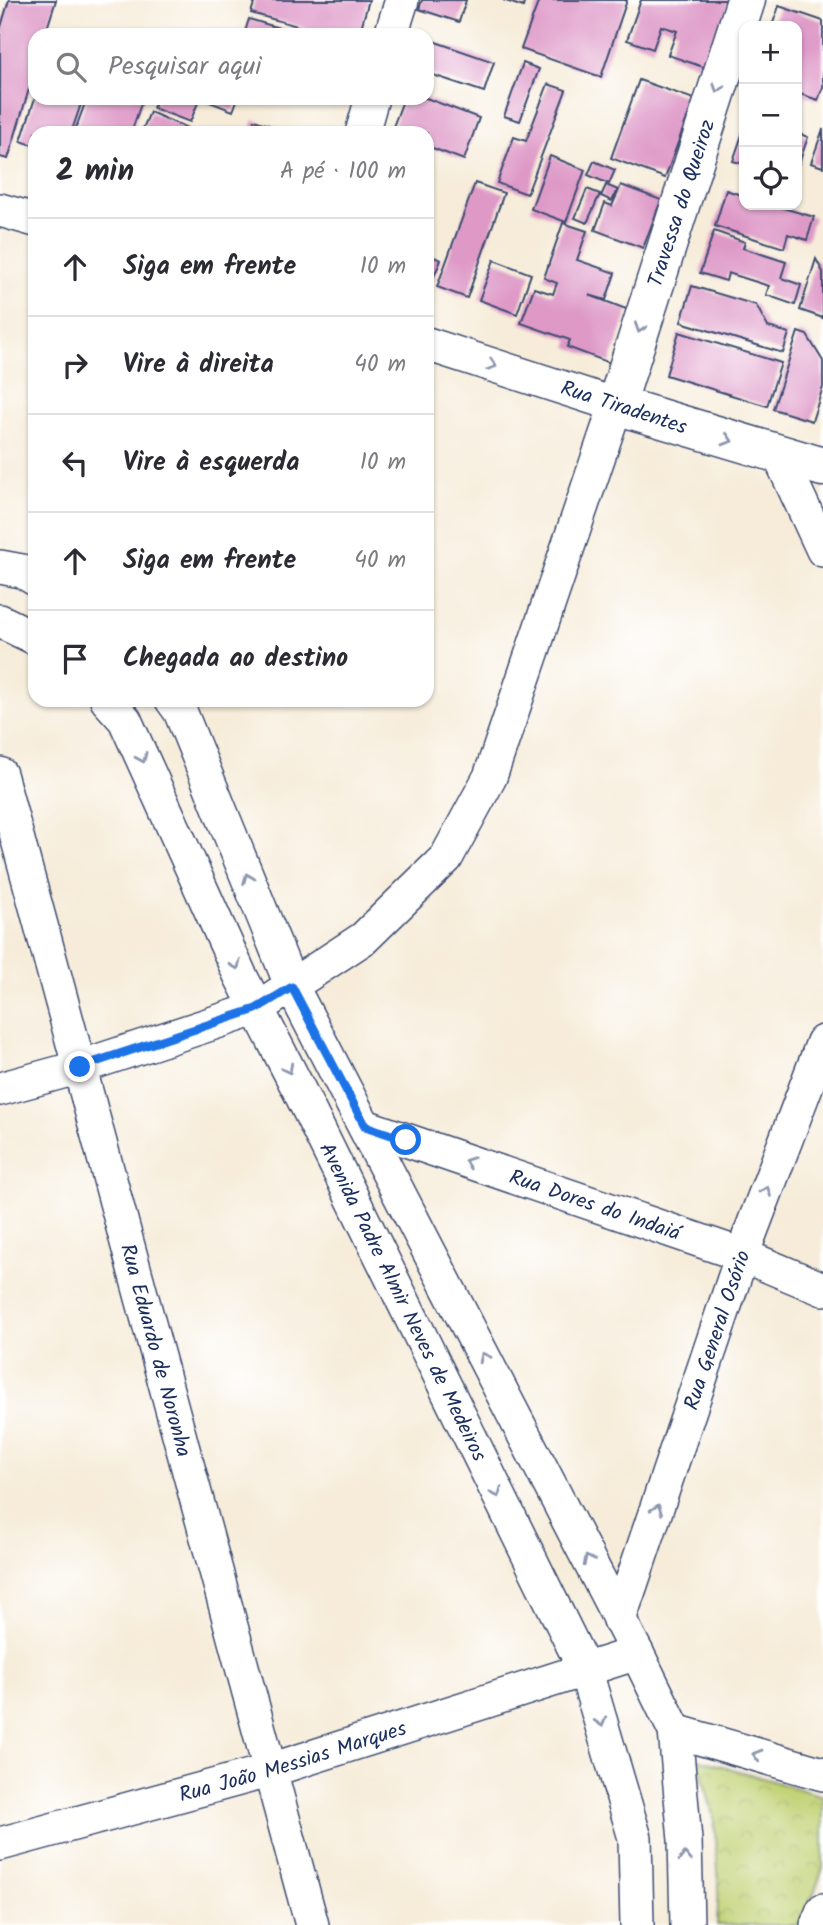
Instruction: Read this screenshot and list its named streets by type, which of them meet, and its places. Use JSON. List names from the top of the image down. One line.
{"streets":{"main road":["Travessa do Queiroz","Rua Tiradentes"],"street":["Rua Dores do Indaiá","Avenida Padre Almir Neves de Medeiros","Rua General Osório","Rua Eduardo de Noronha","Rua João Messias Marques"]},"crossings":[["Travessa do Queiroz","Rua Tiradentes"],["Rua Dores do Indaiá","Avenida Padre Almir Neves de Medeiros"],["Rua Dores do Indaiá","Rua General Osório"],["Avenida Padre Almir Neves de Medeiros","Rua General Osório"],["Avenida Padre Almir Neves de Medeiros","Rua João Messias Marques"],["Rua Eduardo de Noronha","Rua João Messias Marques"]],"one_way":["Travessa do Queiroz","Rua Tiradentes","Rua Dores do Indaiá","Rua General Osório"],"page":{"map_buttons":["+","−"],"search":"Pesquisar aqui","heading":["2 min","A pé · 100 m"],"list":[["Siga em frente","10 m"],["Vire à direita","40 m"],["Vire à esquerda","10 m"],["Siga em frente","40 m"],"Chegada ao destino"]}}
